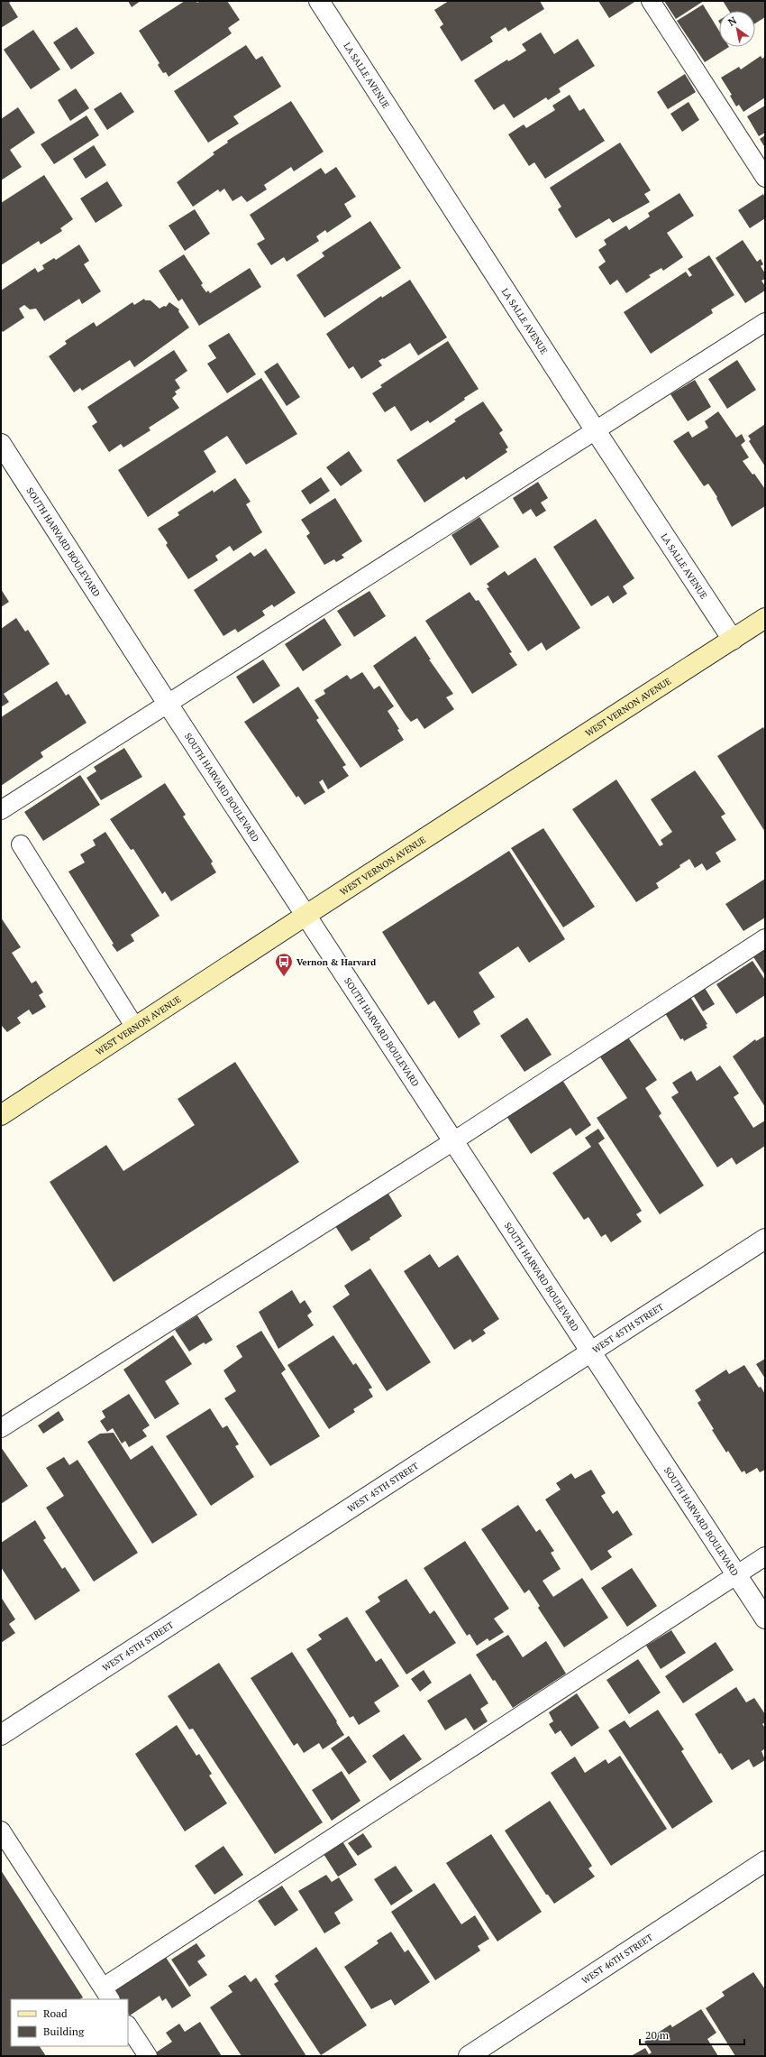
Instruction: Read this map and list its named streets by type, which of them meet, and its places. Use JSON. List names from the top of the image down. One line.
{"streets":{"main road":["WEST VERNON AVENUE"],"street":["LA SALLE AVENUE","SOUTH HARVARD BOULEVARD","WEST 45TH STREET","WEST 46TH STREET"]},"crossings":[["LA SALLE AVENUE","WEST VERNON AVENUE"],["SOUTH HARVARD BOULEVARD","WEST VERNON AVENUE"],["SOUTH HARVARD BOULEVARD","WEST 45TH STREET"]],"places":{"bus stop":["Vernon & Harvard"]},"legend":["Road","Building"],"scale_bar":"20 m","north":"top left"}
